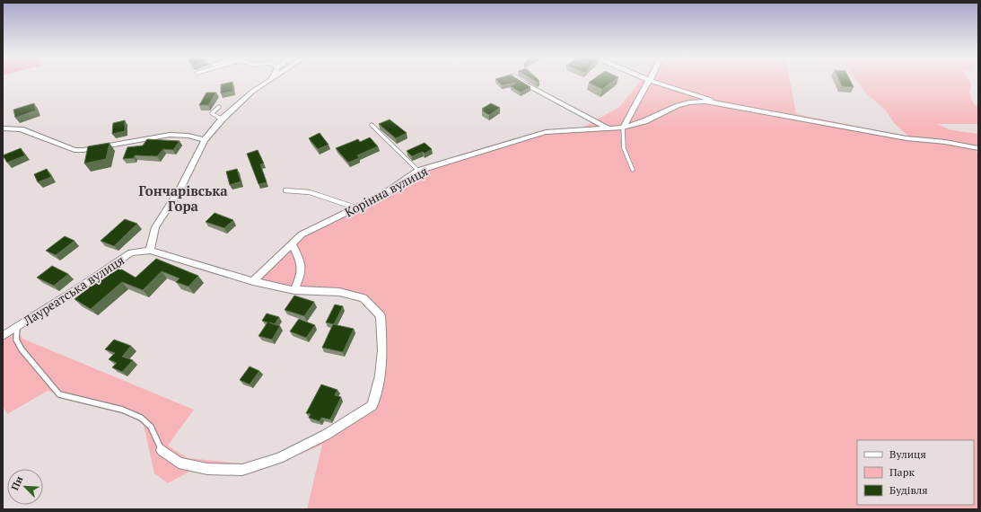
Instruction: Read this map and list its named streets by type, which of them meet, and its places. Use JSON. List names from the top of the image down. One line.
{"streets":{"street":["Корінна вулиця","Лауреатська вулиця"]},"districts":["Гончарівська Гора"],"legend":["Вулиця","Парк","Будівля"],"north":"top left"}
